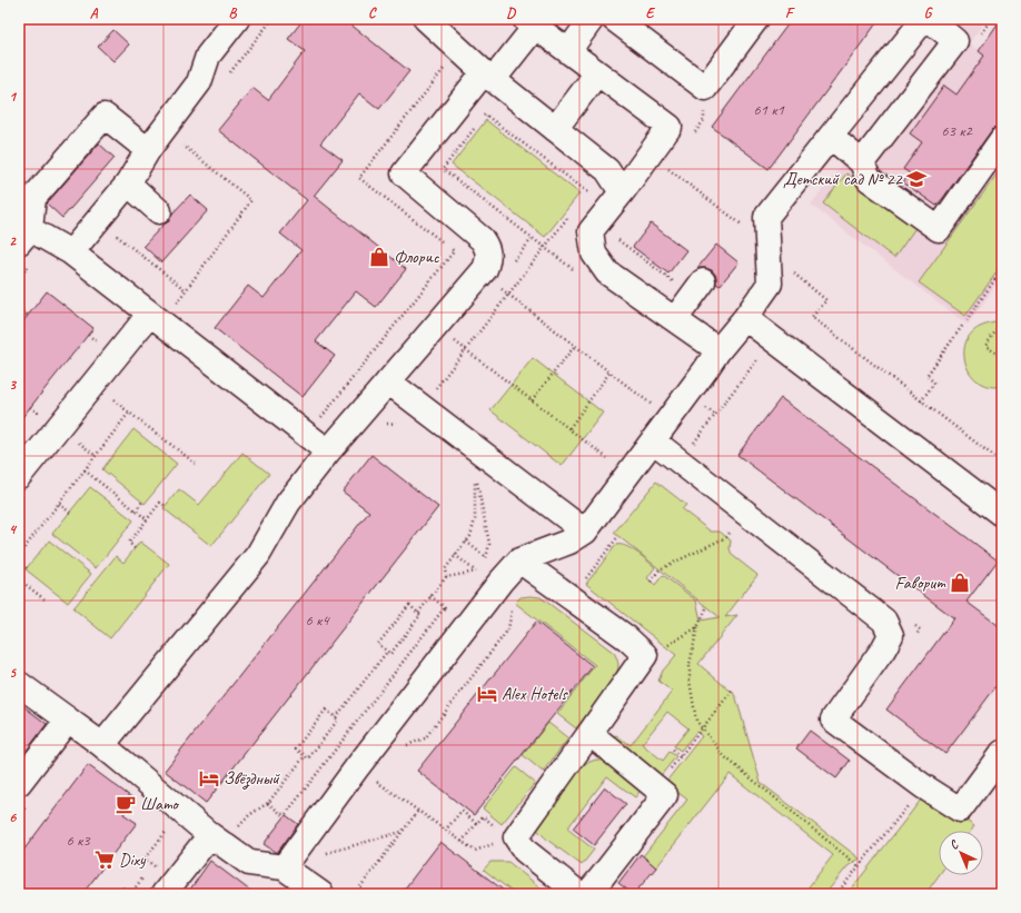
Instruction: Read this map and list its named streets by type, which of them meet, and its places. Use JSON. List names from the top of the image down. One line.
{"places":{"school or university":["Детский сад № 22"],"shop":["Флорис","Fаворит"],"hotel":["Alex Hotels","Звёздный"],"cafe":["Шато"],"supermarket":["Dixy"]},"house_numbers":["61 к1","63 к2","6 к4","6 к3"],"north":"top left","grid":{"columns":["A","B","C","D","E","F","G"],"rows":["1","2","3","4","5","6"]}}
